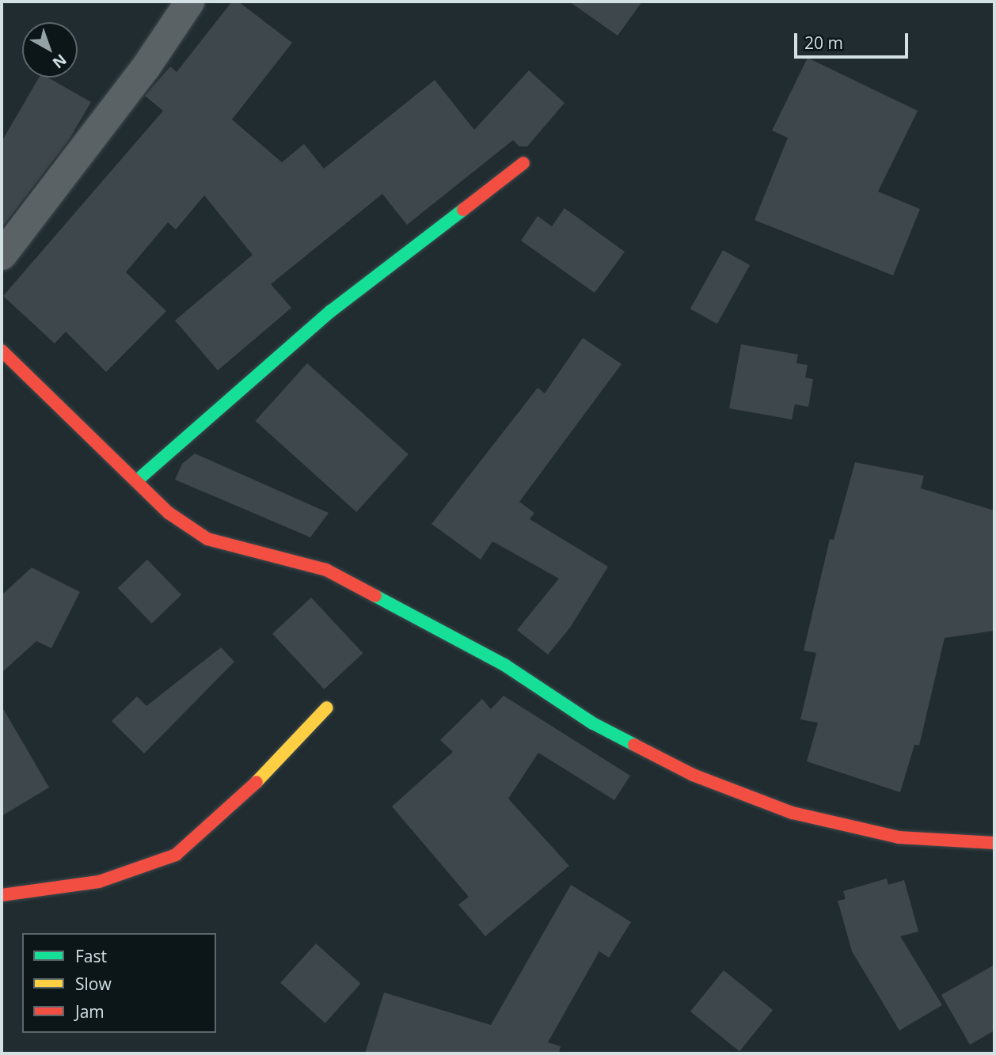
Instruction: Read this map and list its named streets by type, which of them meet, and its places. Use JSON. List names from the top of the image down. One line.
{"legend":["Fast","Slow","Jam"],"scale_bar":"20 m","north":"bottom right"}
